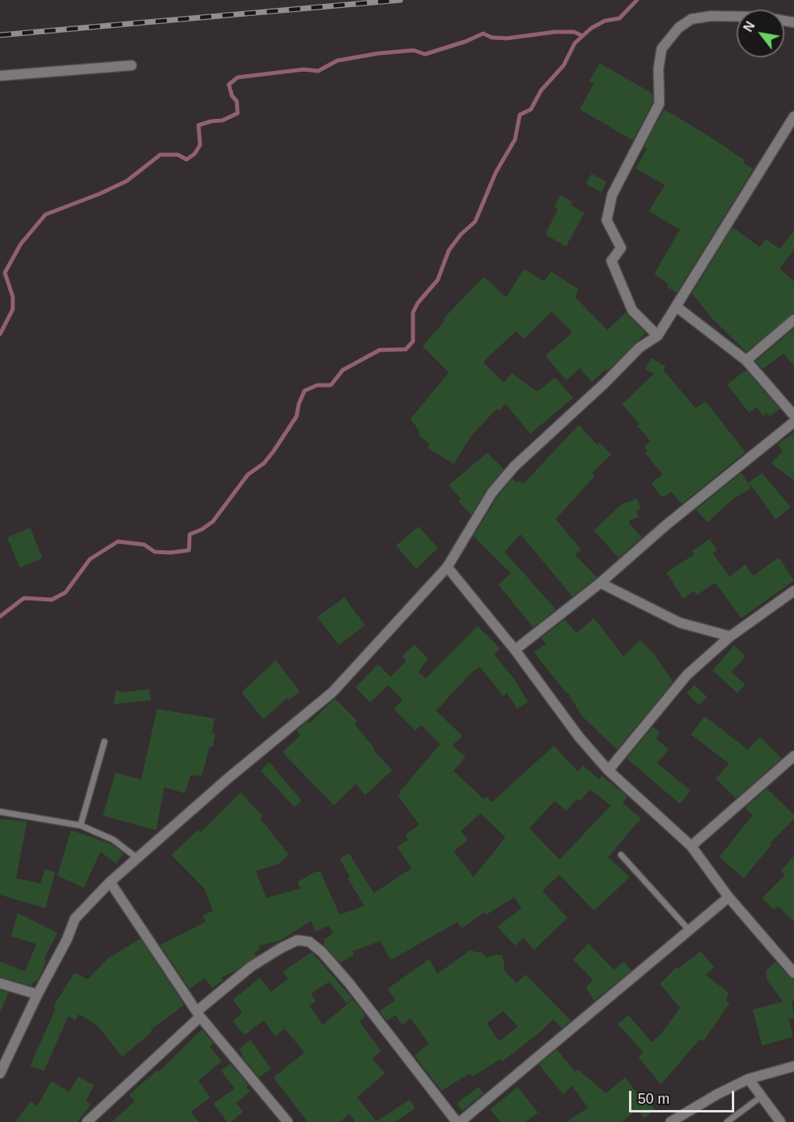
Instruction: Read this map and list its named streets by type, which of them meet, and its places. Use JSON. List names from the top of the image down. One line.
{"scale_bar":"50 m","north":"top left"}
